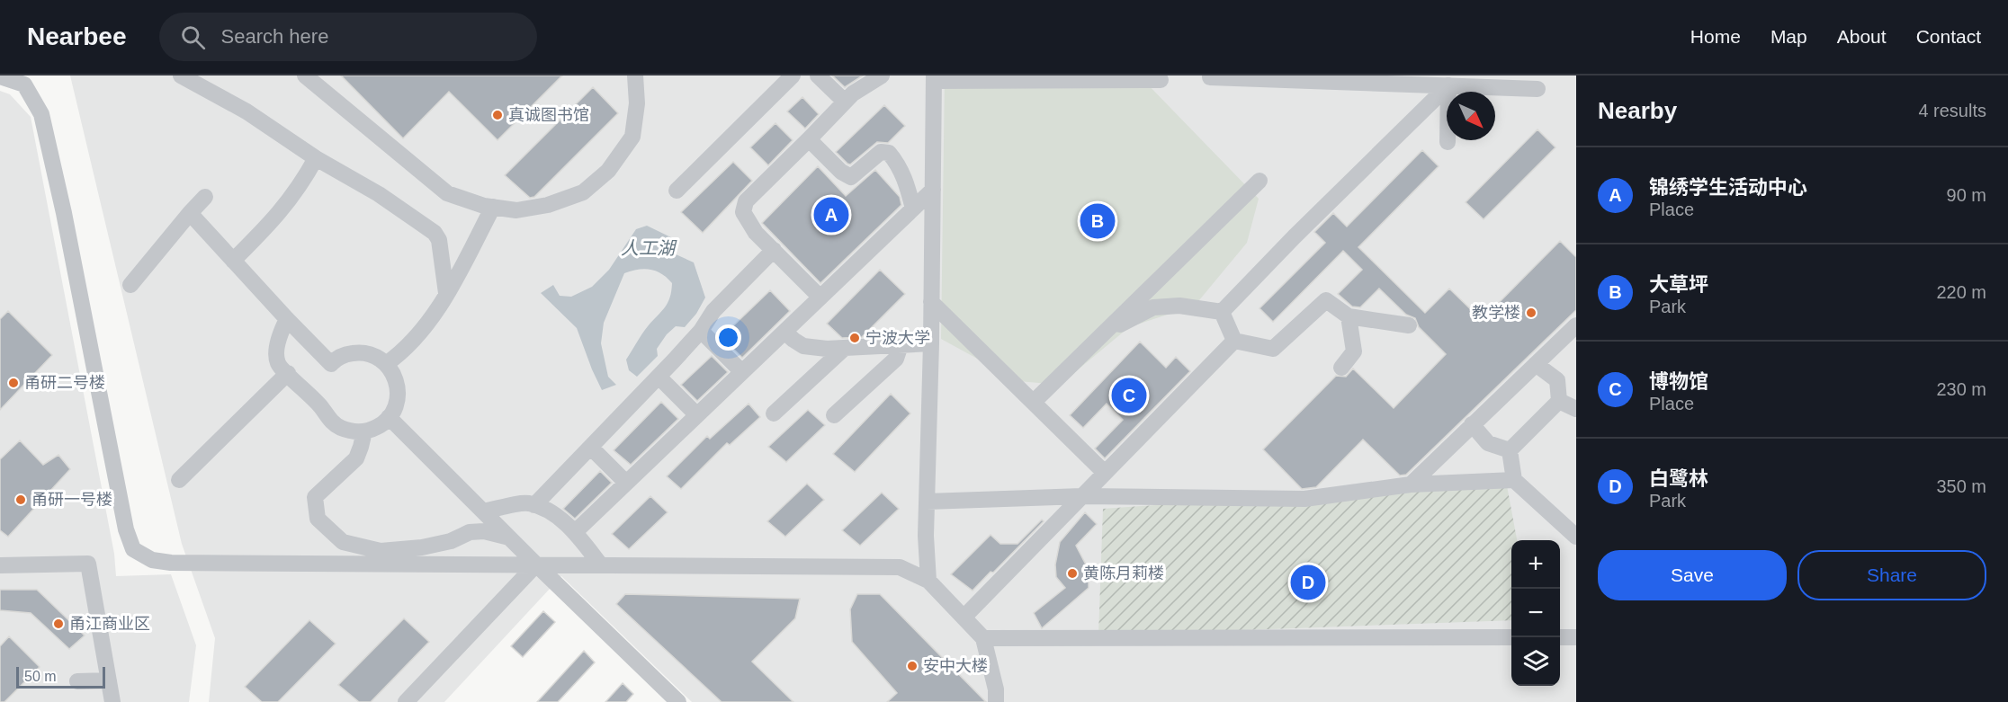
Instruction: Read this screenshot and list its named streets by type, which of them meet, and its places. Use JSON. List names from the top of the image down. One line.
{"water":["人工湖"],"places":["真诚图书馆","教学楼","宁波大学","甬研二号楼","甬研一号楼","黄陈月莉楼","甬江商业区","安中大楼"],"scale_bar":"50 m","north":"bottom right","page":{"header":"Nearbee","search":"Search here","nav":["Home","Map","About","Contact"],"heading":["Nearby","4 results"],"list":[{"mark":"A","name":"锦绣学生活动中心","note":"Place","value":"90 m"},{"mark":"B","name":"大草坪","note":"Park","value":"220 m"},{"mark":"C","name":"博物馆","note":"Place","value":"230 m"},{"mark":"D","name":"白鹭林","note":"Park","value":"350 m"}],"pins":["A","B","C","D"],"buttons":["Save","Share"],"map_buttons":["+","−"],"scale":"50 m"}}
